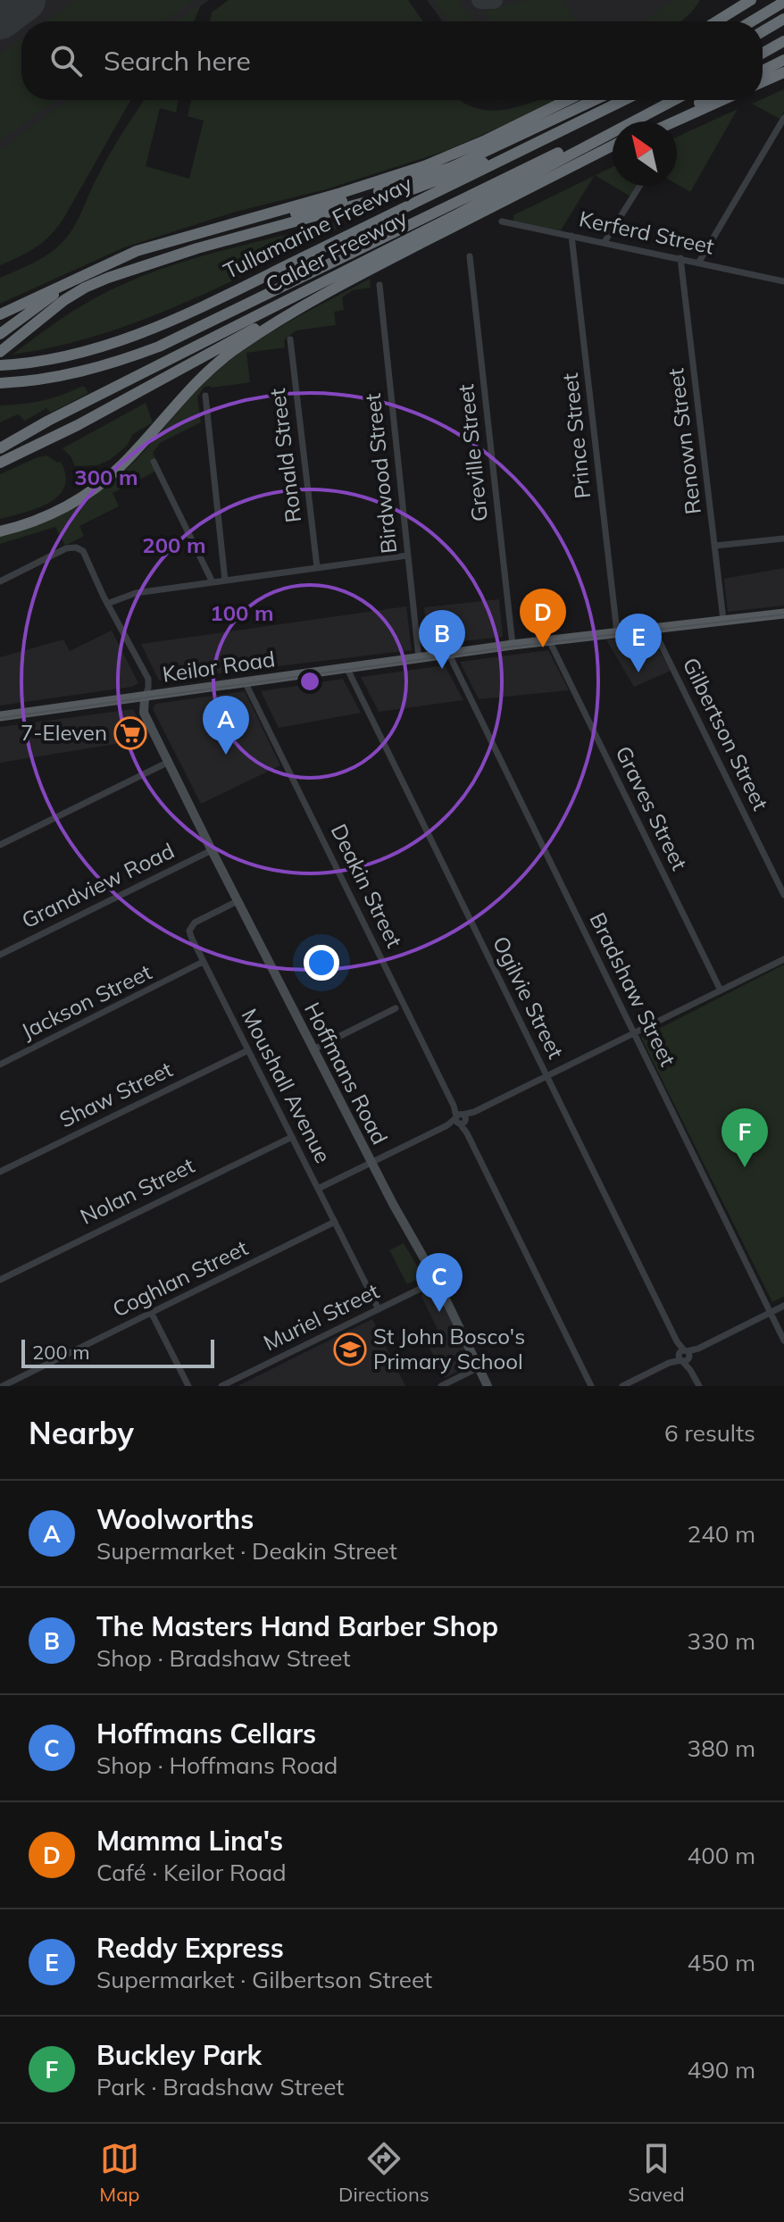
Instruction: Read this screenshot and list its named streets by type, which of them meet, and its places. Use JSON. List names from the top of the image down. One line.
{"streets":{"highway":["Tullamarine Freeway","Calder Freeway"],"main road":["Keilor Road","Hoffmans Road"],"street":["Kerferd Street","Prince Street","Renown Street","Greville Street","Ronald Street","Birdwood Street","Gilbertson Street","Graves Street","Grandview Road","Deakin Street","Bradshaw Street","Ogilvie Street","Jackson Street","Moushall Avenue","Shaw Street","Nolan Street","Coghlan Street","Muriel Street"]},"crossings":[["Tullamarine Freeway","Calder Freeway"],["Kerferd Street","Prince Street"],["Kerferd Street","Renown Street"],["Prince Street","Keilor Road"],["Renown Street","Keilor Road"],["Greville Street","Keilor Road"],["Birdwood Street","Keilor Road"],["Keilor Road","Gilbertson Street"],["Keilor Road","Graves Street"],["Keilor Road","Deakin Street"],["Keilor Road","Bradshaw Street"],["Keilor Road","Ogilvie Street"],["Keilor Road","Hoffmans Road"],["Grandview Road","Hoffmans Road"],["Jackson Street","Moushall Avenue"],["Hoffmans Road","Moushall Avenue"],["Hoffmans Road","Muriel Street"],["Moushall Avenue","Shaw Street"],["Moushall Avenue","Nolan Street"],["Moushall Avenue","Coghlan Street"],["Moushall Avenue","Muriel Street"]],"places":{"supermarket":["7-Eleven"],"school or university":["St John Bosco's Primary School"]},"scale_bar":"200 m","north":"top left","page":{"search":"Search here","pins":["D","B","E","A","F","C"],"scale":"200 m","heading":["Nearby","6 results"],"list":[{"mark":"A","name":"Woolworths","note":"Supermarket · Deakin Street","value":"240 m"},{"mark":"B","name":"The Masters Hand Barber Shop","note":"Shop · Bradshaw Street","value":"330 m"},{"mark":"C","name":"Hoffmans Cellars","note":"Shop · Hoffmans Road","value":"380 m"},{"mark":"D","name":"Mamma Lina's","note":"Café · Keilor Road","value":"400 m"},{"mark":"E","name":"Reddy Express","note":"Supermarket · Gilbertson Street","value":"450 m"},{"mark":"F","name":"Buckley Park","note":"Park · Bradshaw Street","value":"490 m"}],"nav":["Map","Directions","Saved"]},"rings":["300 m","200 m","100 m"]}
